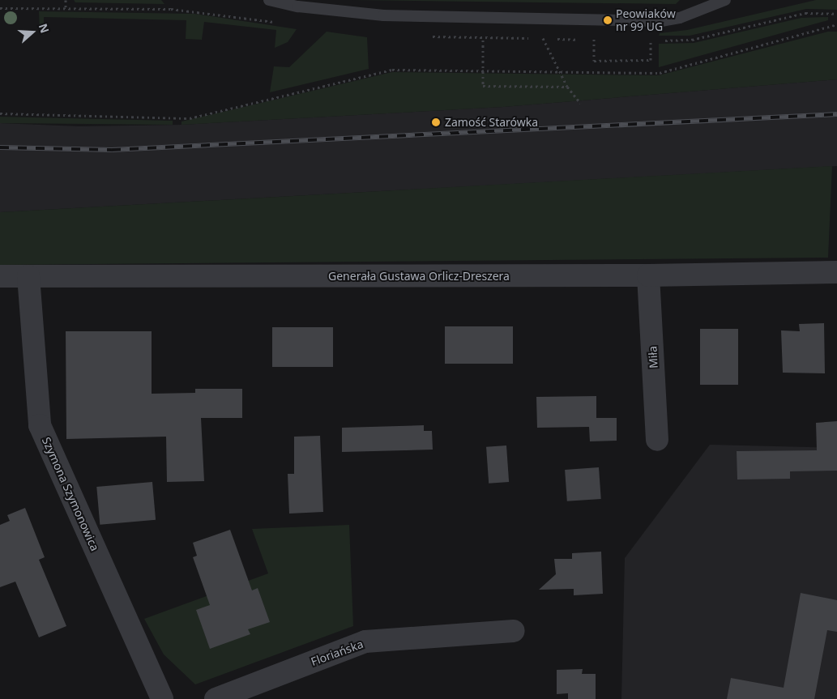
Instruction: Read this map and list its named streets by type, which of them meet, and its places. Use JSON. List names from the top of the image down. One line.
{"streets":{"street":["Generała Gustawa Orlicz-Dreszera","Miła","Szymona Szymonowica","Floriańska"]},"crossings":[["Generała Gustawa Orlicz-Dreszera","Miła"],["Generała Gustawa Orlicz-Dreszera","Szymona Szymonowica"]],"places":["Peowiaków nr 99 UG","Zamość Starówka"],"north":"right"}
